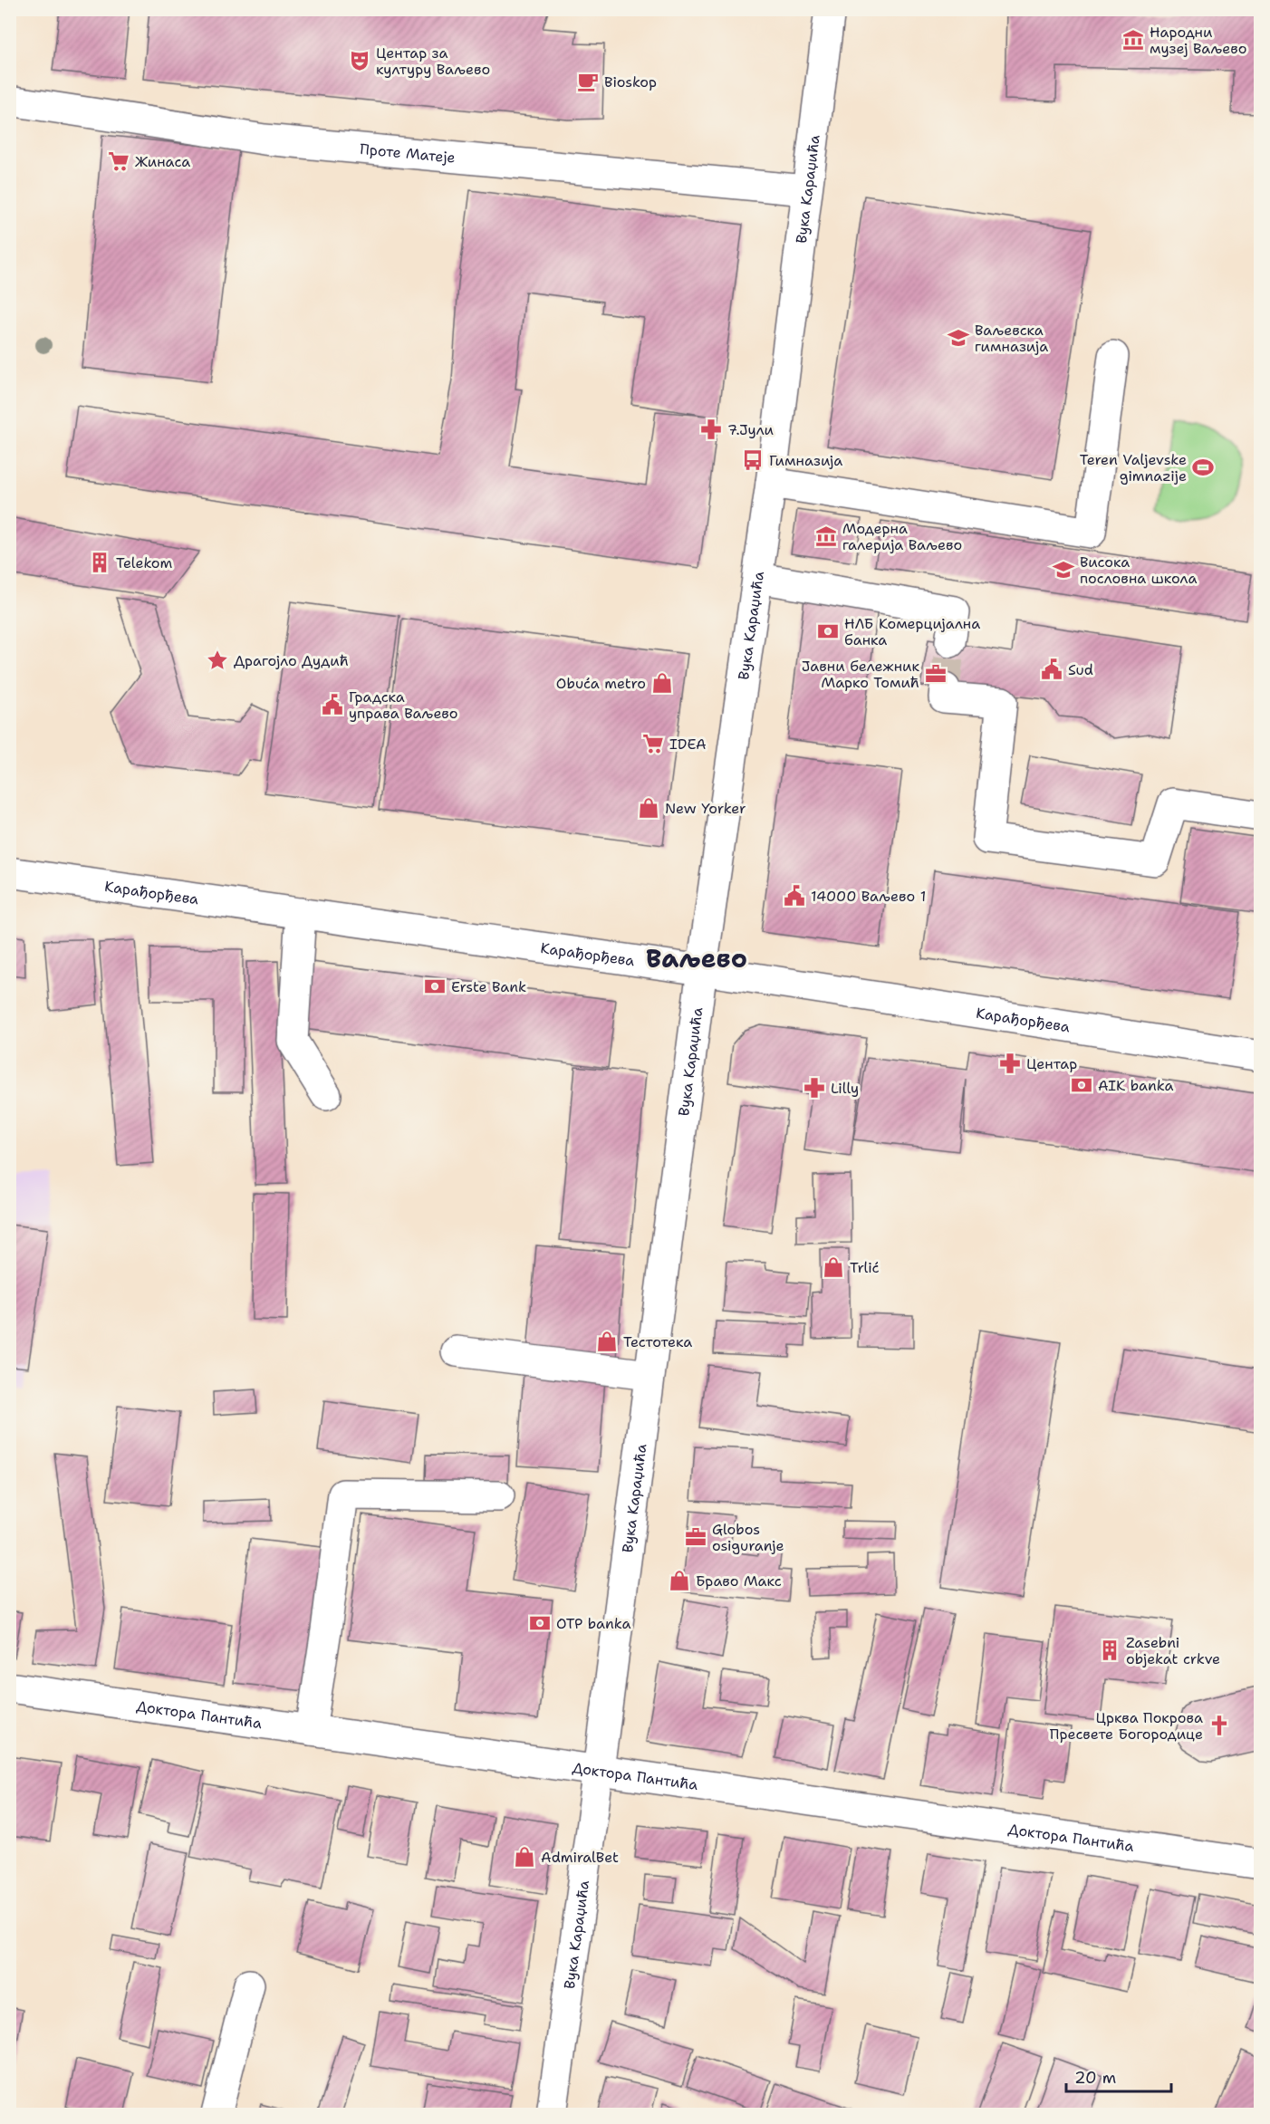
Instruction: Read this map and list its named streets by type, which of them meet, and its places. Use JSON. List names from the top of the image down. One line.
{"streets":{"street":["Проте Матеје","Вука Караџића","Карађорђева","Доктора Пантића"]},"crossings":[["Проте Матеје","Вука Караџића"],["Вука Караџића","Карађорђева"],["Вука Караџића","Доктора Пантића"]],"districts":["Ваљево"],"places":{"museum":["Народни музеј Ваљево","Модерна галерија Ваљево"],"theatre":["Центар за културу Ваљево"],"cafe":["Bioskop"],"supermarket":["Жинаса","IDEA"],"school or university":["Ваљевска гимназија","Висока пословна школа"],"pharmacy":["7.Јули","Центар","Lilly"],"bus stop":["Гимназија"],"sports":["Teren Valjevske gimnazije"],"building":["Telekom","Zasebni objekat crkve"],"bank":["НЛБ Комерцијална банка","Erste Bank","AIK banka","OTP banka"],"place":["Драгојло Дудић"],"public building":["Sud","Градска управа Ваљево","14000 Ваљево 1"],"office":["Јавни бележник Марко Томић","Globos osiguranje"],"shop":["Obuća metro","New Yorker","Trlić","Тестотека","Браво Макс","AdmiralBet"],"church":["Црква Покрова Пресвете Богородице"]},"scale_bar":"20 m"}
